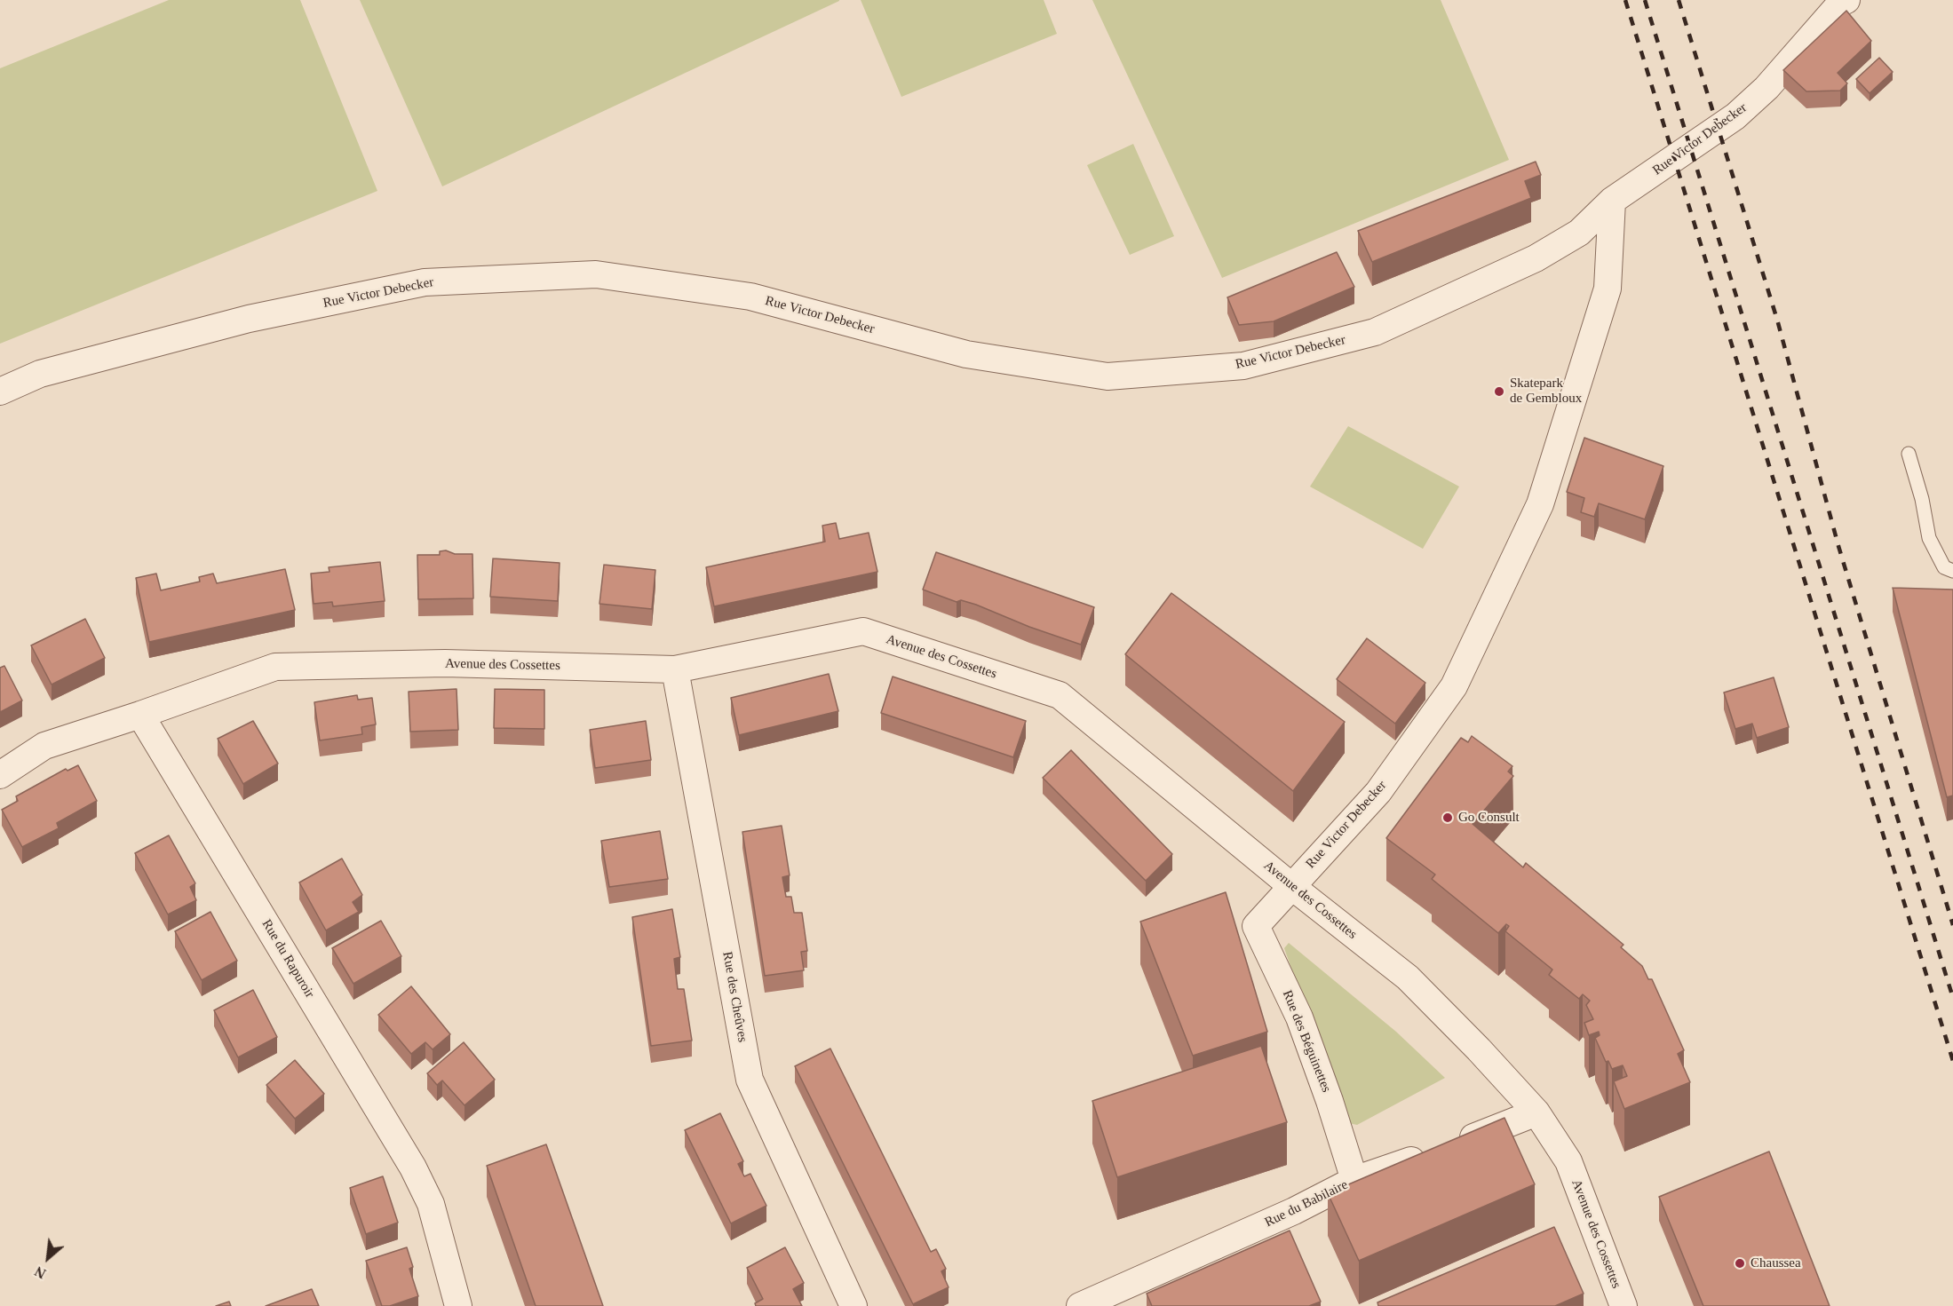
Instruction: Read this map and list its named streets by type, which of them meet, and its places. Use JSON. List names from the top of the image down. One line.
{"streets":{"street":["Rue Victor Debecker","Avenue des Cossettes","Rue du Rapuroir","Rue des Cheûves","Rue des Béguinettes","Rue du Babilaire"]},"crossings":[["Rue Victor Debecker","Avenue des Cossettes"],["Rue Victor Debecker","Rue des Béguinettes"],["Avenue des Cossettes","Rue du Rapuroir"],["Avenue des Cossettes","Rue des Cheûves"],["Avenue des Cossettes","Rue des Béguinettes"],["Avenue des Cossettes","Rue du Babilaire"],["Rue des Béguinettes","Rue du Babilaire"]],"places":["Skatepark de Gembloux","Go Consult","Chaussea"],"north":"bottom left"}
